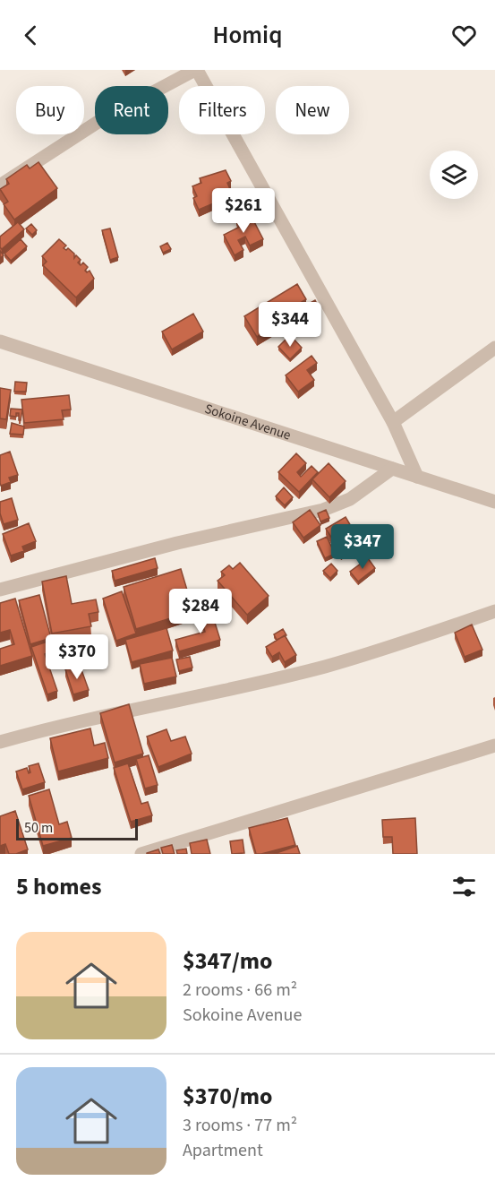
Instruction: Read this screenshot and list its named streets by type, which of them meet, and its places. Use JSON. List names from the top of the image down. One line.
{"streets":{"street":["Sokoine Avenue"]},"scale_bar":"50 m","page":{"header":"Homiq","chip":["Buy","Rent","Filters","New"],"price":["$261","$344","$347","$284","$370"],"scale":"50 m","heading":"5 homes","list":[{"name":"$347/mo","note":"2 rooms · 66 m² · Sokoine Avenue"},{"name":"$370/mo","note":"3 rooms · 77 m² · Apartment"}]}}
